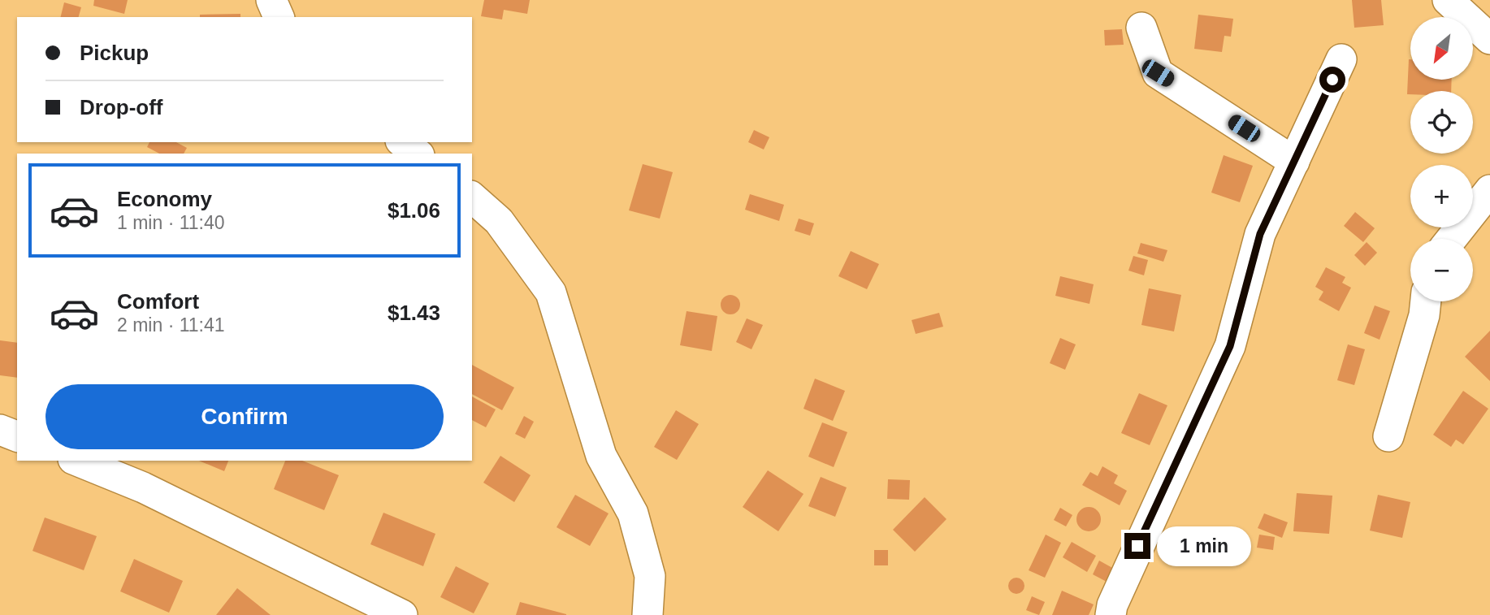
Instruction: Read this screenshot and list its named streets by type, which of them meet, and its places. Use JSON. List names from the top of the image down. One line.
{"north":"bottom left","page":{"map_buttons":["+","−"],"banner":["Pickup","Drop-off"],"list":[{"name":"Economy","note":"1 min · 11:40","value":"$1.06"},{"name":"Comfort","note":"2 min · 11:41","value":"$1.43"}],"buttons":"Confirm","bubble":"1 min"}}
